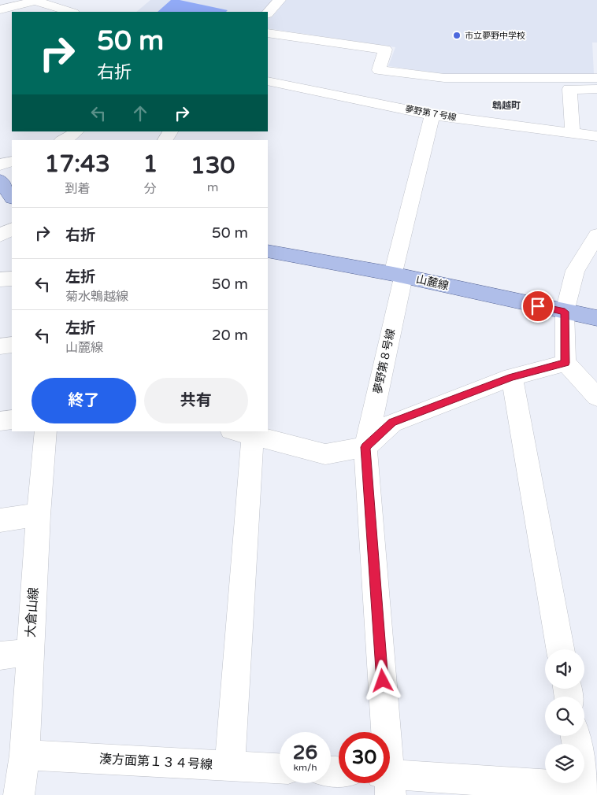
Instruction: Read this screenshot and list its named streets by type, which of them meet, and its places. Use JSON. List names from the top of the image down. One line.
{"streets":{"main road":["山麓線"],"street":["夢野第７号線","夢野第８号線","大倉山線","湊方面第１３４号線"]},"crossings":[["夢野第７号線","夢野第８号線"],["山麓線","夢野第８号線"],["大倉山線","湊方面第１３４号線"]],"districts":["鵯越町"],"places":["市立夢野中学校"],"page":{"turn":["50 m","右折"],"eta":["17:43","到着","1","分","130","m"],"list":[{"name":"右折","value":"50 m"},{"name":"左折","note":"菊水鵯越線","value":"50 m"},{"name":"左折","note":"山麓線","value":"20 m"}],"buttons":["終了","共有"],"speed":"26 km/h","limit":"30"}}
